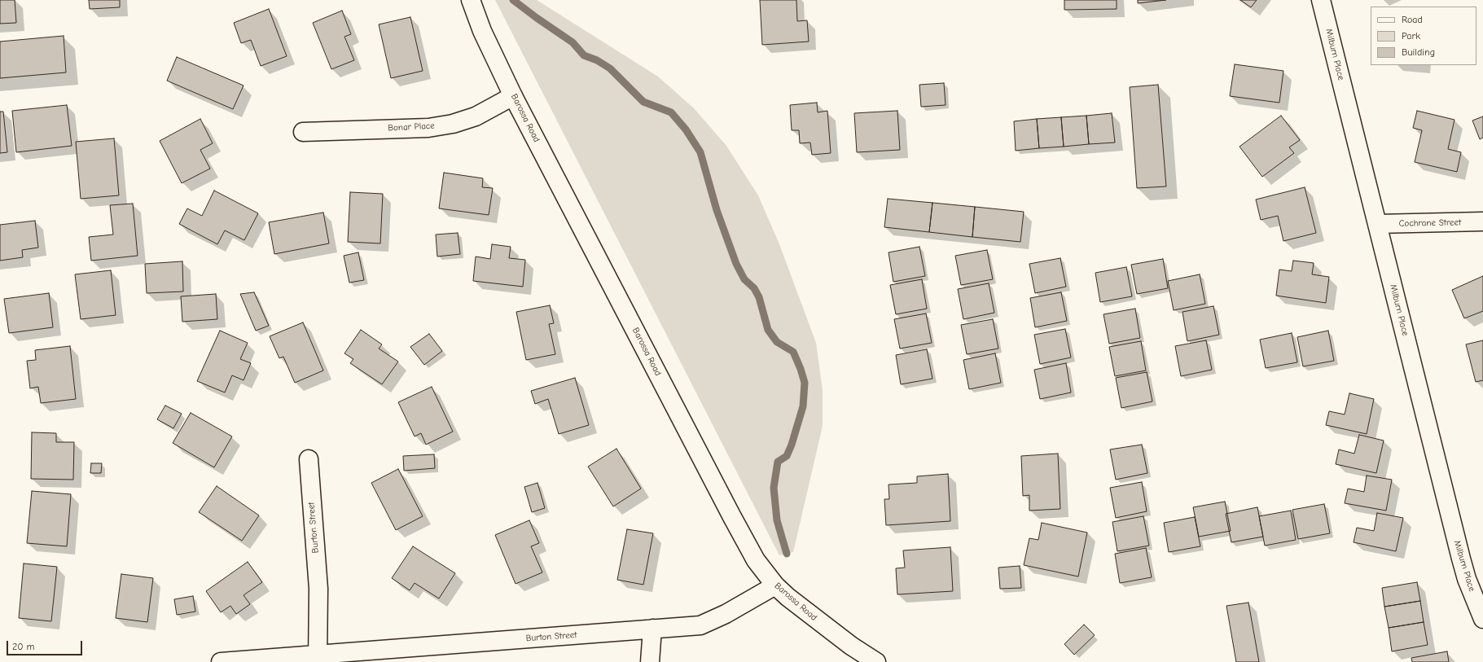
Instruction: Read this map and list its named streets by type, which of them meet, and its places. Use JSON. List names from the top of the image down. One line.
{"streets":{"street":["Milburn Place","Barossa Road","Bonar Place","Cochrane Street","Burton Street"]},"crossings":[["Milburn Place","Cochrane Street"],["Barossa Road","Bonar Place"],["Barossa Road","Burton Street"]],"legend":["Road","Park","Building"],"scale_bar":"20 m"}
